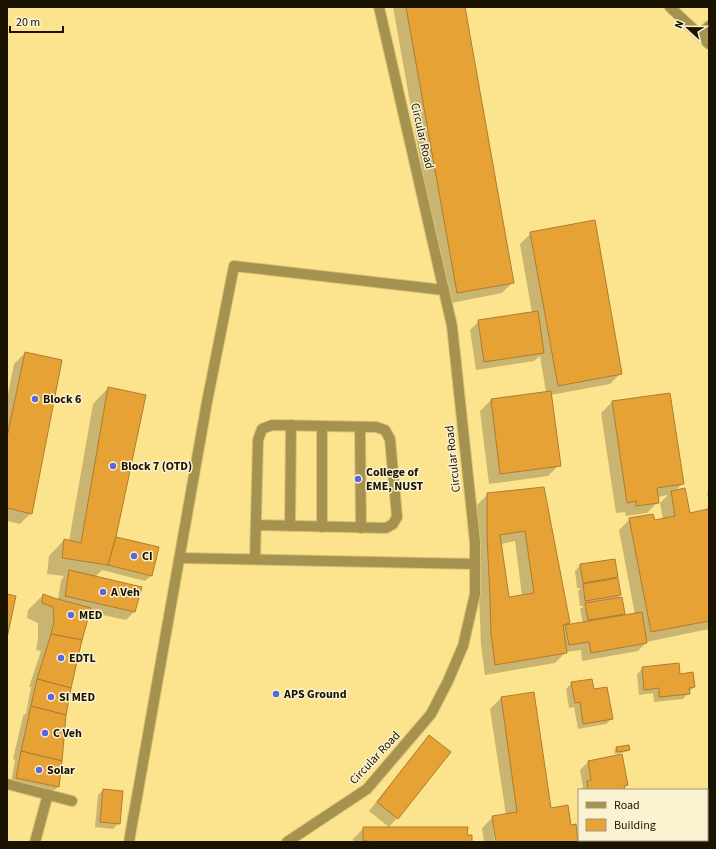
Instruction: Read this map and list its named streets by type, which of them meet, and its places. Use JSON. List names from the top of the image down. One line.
{"streets":{"street":["Circular Road"]},"places":["Block 6","Block 7 (OTD)","College of EME, NUST","CI","A Veh","MED","EDTL","APS Ground","SI MED","C Veh","Solar"],"legend":["Road","Building"],"scale_bar":"20 m","north":"left"}
